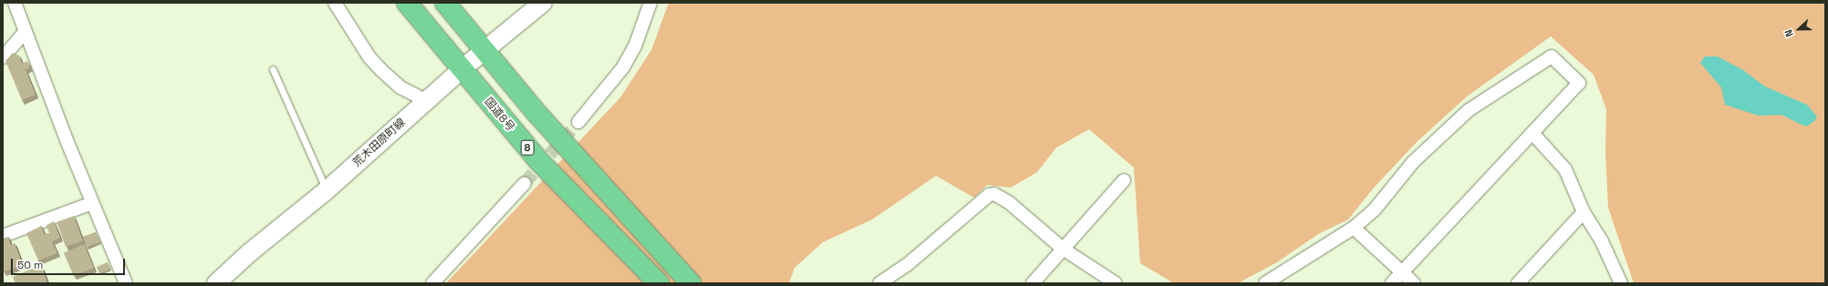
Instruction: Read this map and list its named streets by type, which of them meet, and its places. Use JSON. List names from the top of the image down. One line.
{"streets":{"highway":["国道8号","8"],"main road":["荒木田原町線"]},"crossings":[["国道8号","荒木田原町線"]],"scale_bar":"50 m","north":"left"}
